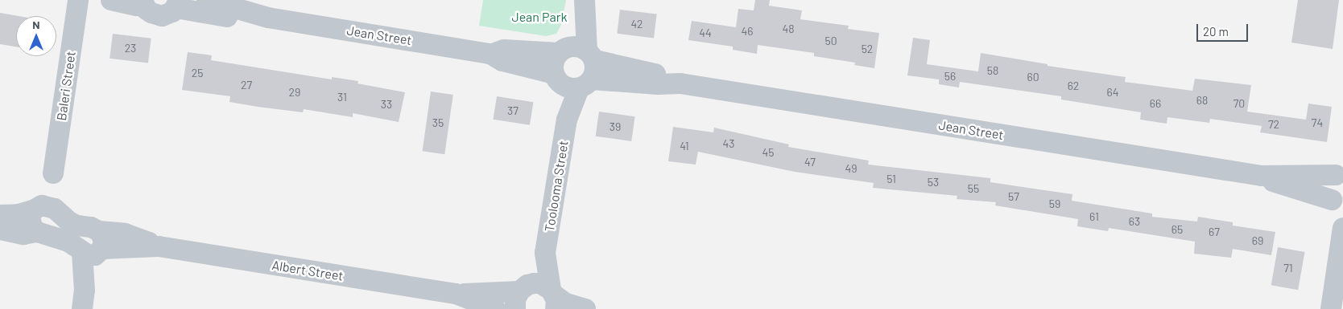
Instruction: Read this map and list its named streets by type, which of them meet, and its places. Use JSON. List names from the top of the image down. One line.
{"streets":{"street":["Jean Street","Baleri Street","Toolooma Street","Albert Street"]},"crossings":[["Jean Street","Toolooma Street"],["Baleri Street","Albert Street"],["Toolooma Street","Albert Street"]],"parks":["Jean Park"],"house_numbers":["42","48","46","44","50","23","52","58","25","56","60","27","62","29","64","31","68","66","70","33","37","35","74","72","39","43","41","45","47","49","51","53","55","57","59","61","63","65","67","69","71"],"scale_bar":"20 m","north":"top"}
